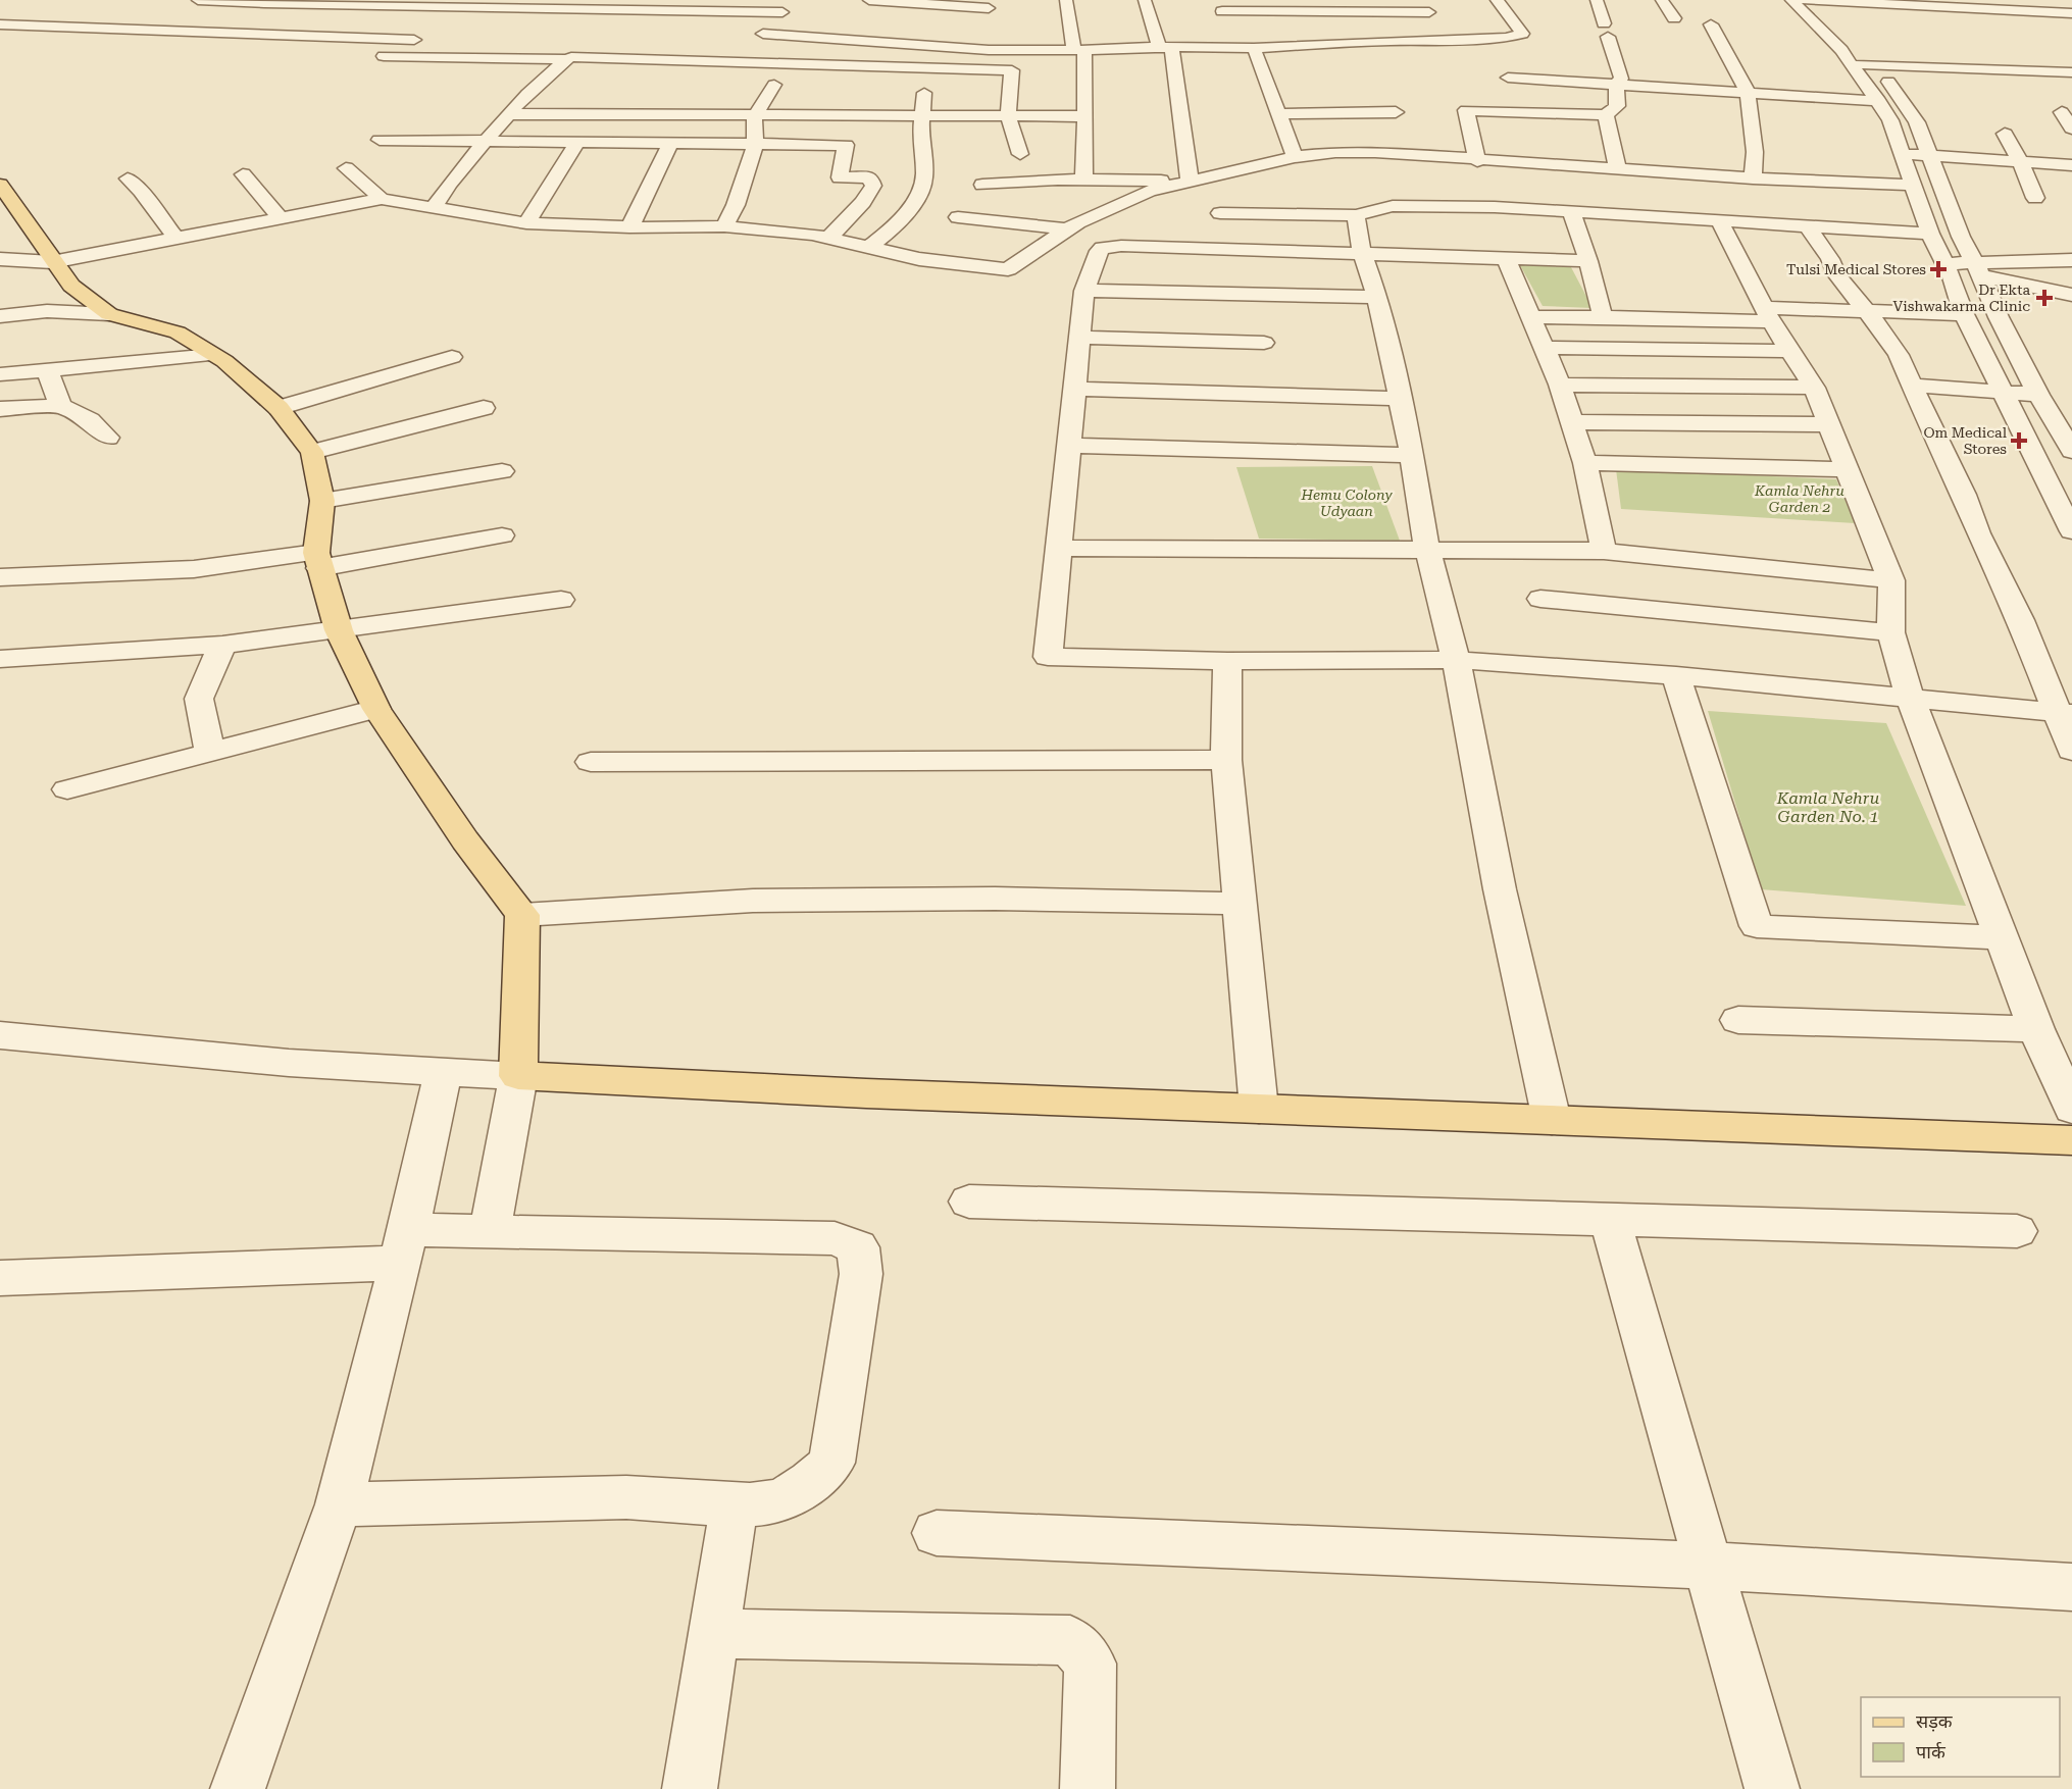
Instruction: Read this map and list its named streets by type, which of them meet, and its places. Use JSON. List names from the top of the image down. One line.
{"parks":["Kamla Nehru Garden 2","Hemu Colony Udyaan","Kamla Nehru Garden No. 1"],"places":{"health":["Tulsi Medical Stores","Dr Ekta Vishwakarma Clinic","Om Medical Stores"]},"legend":["सड़क","पार्क"]}
